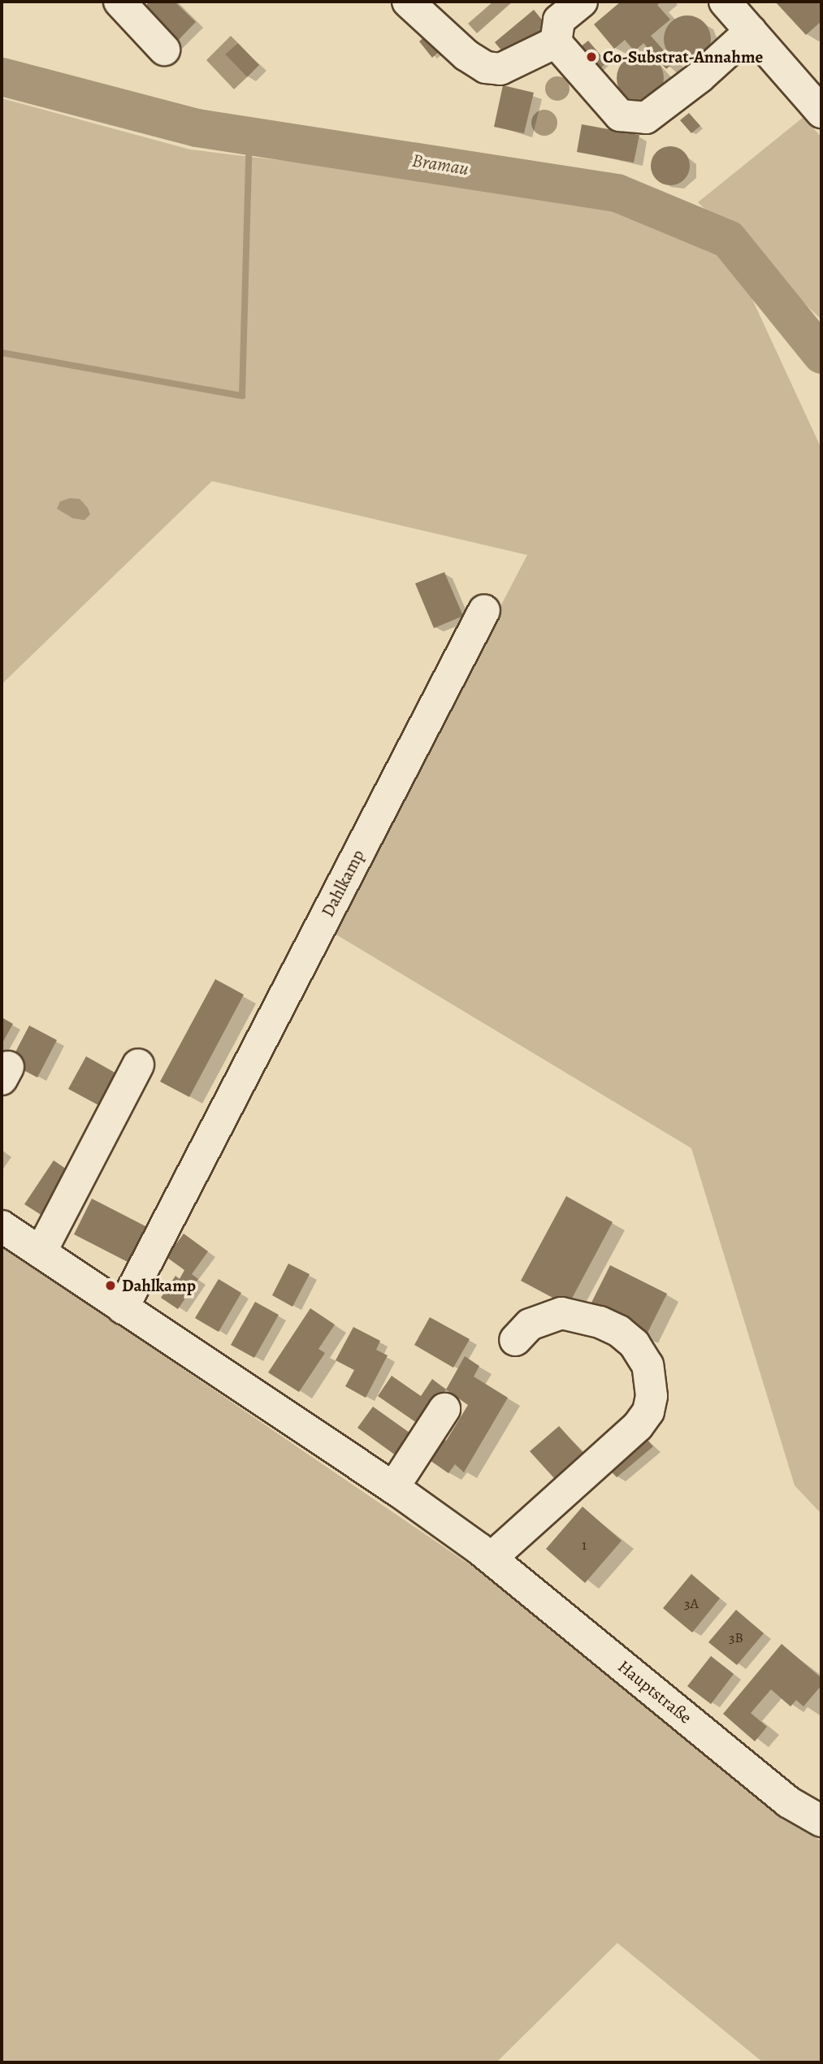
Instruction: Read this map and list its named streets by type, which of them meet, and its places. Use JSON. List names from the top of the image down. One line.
{"streets":{"street":["Dahlkamp","Hauptstraße"]},"water":["Bramau"],"places":["Co-Substrat-Annahme","Dahlkamp"],"house_numbers":["1","3A","3B"]}
